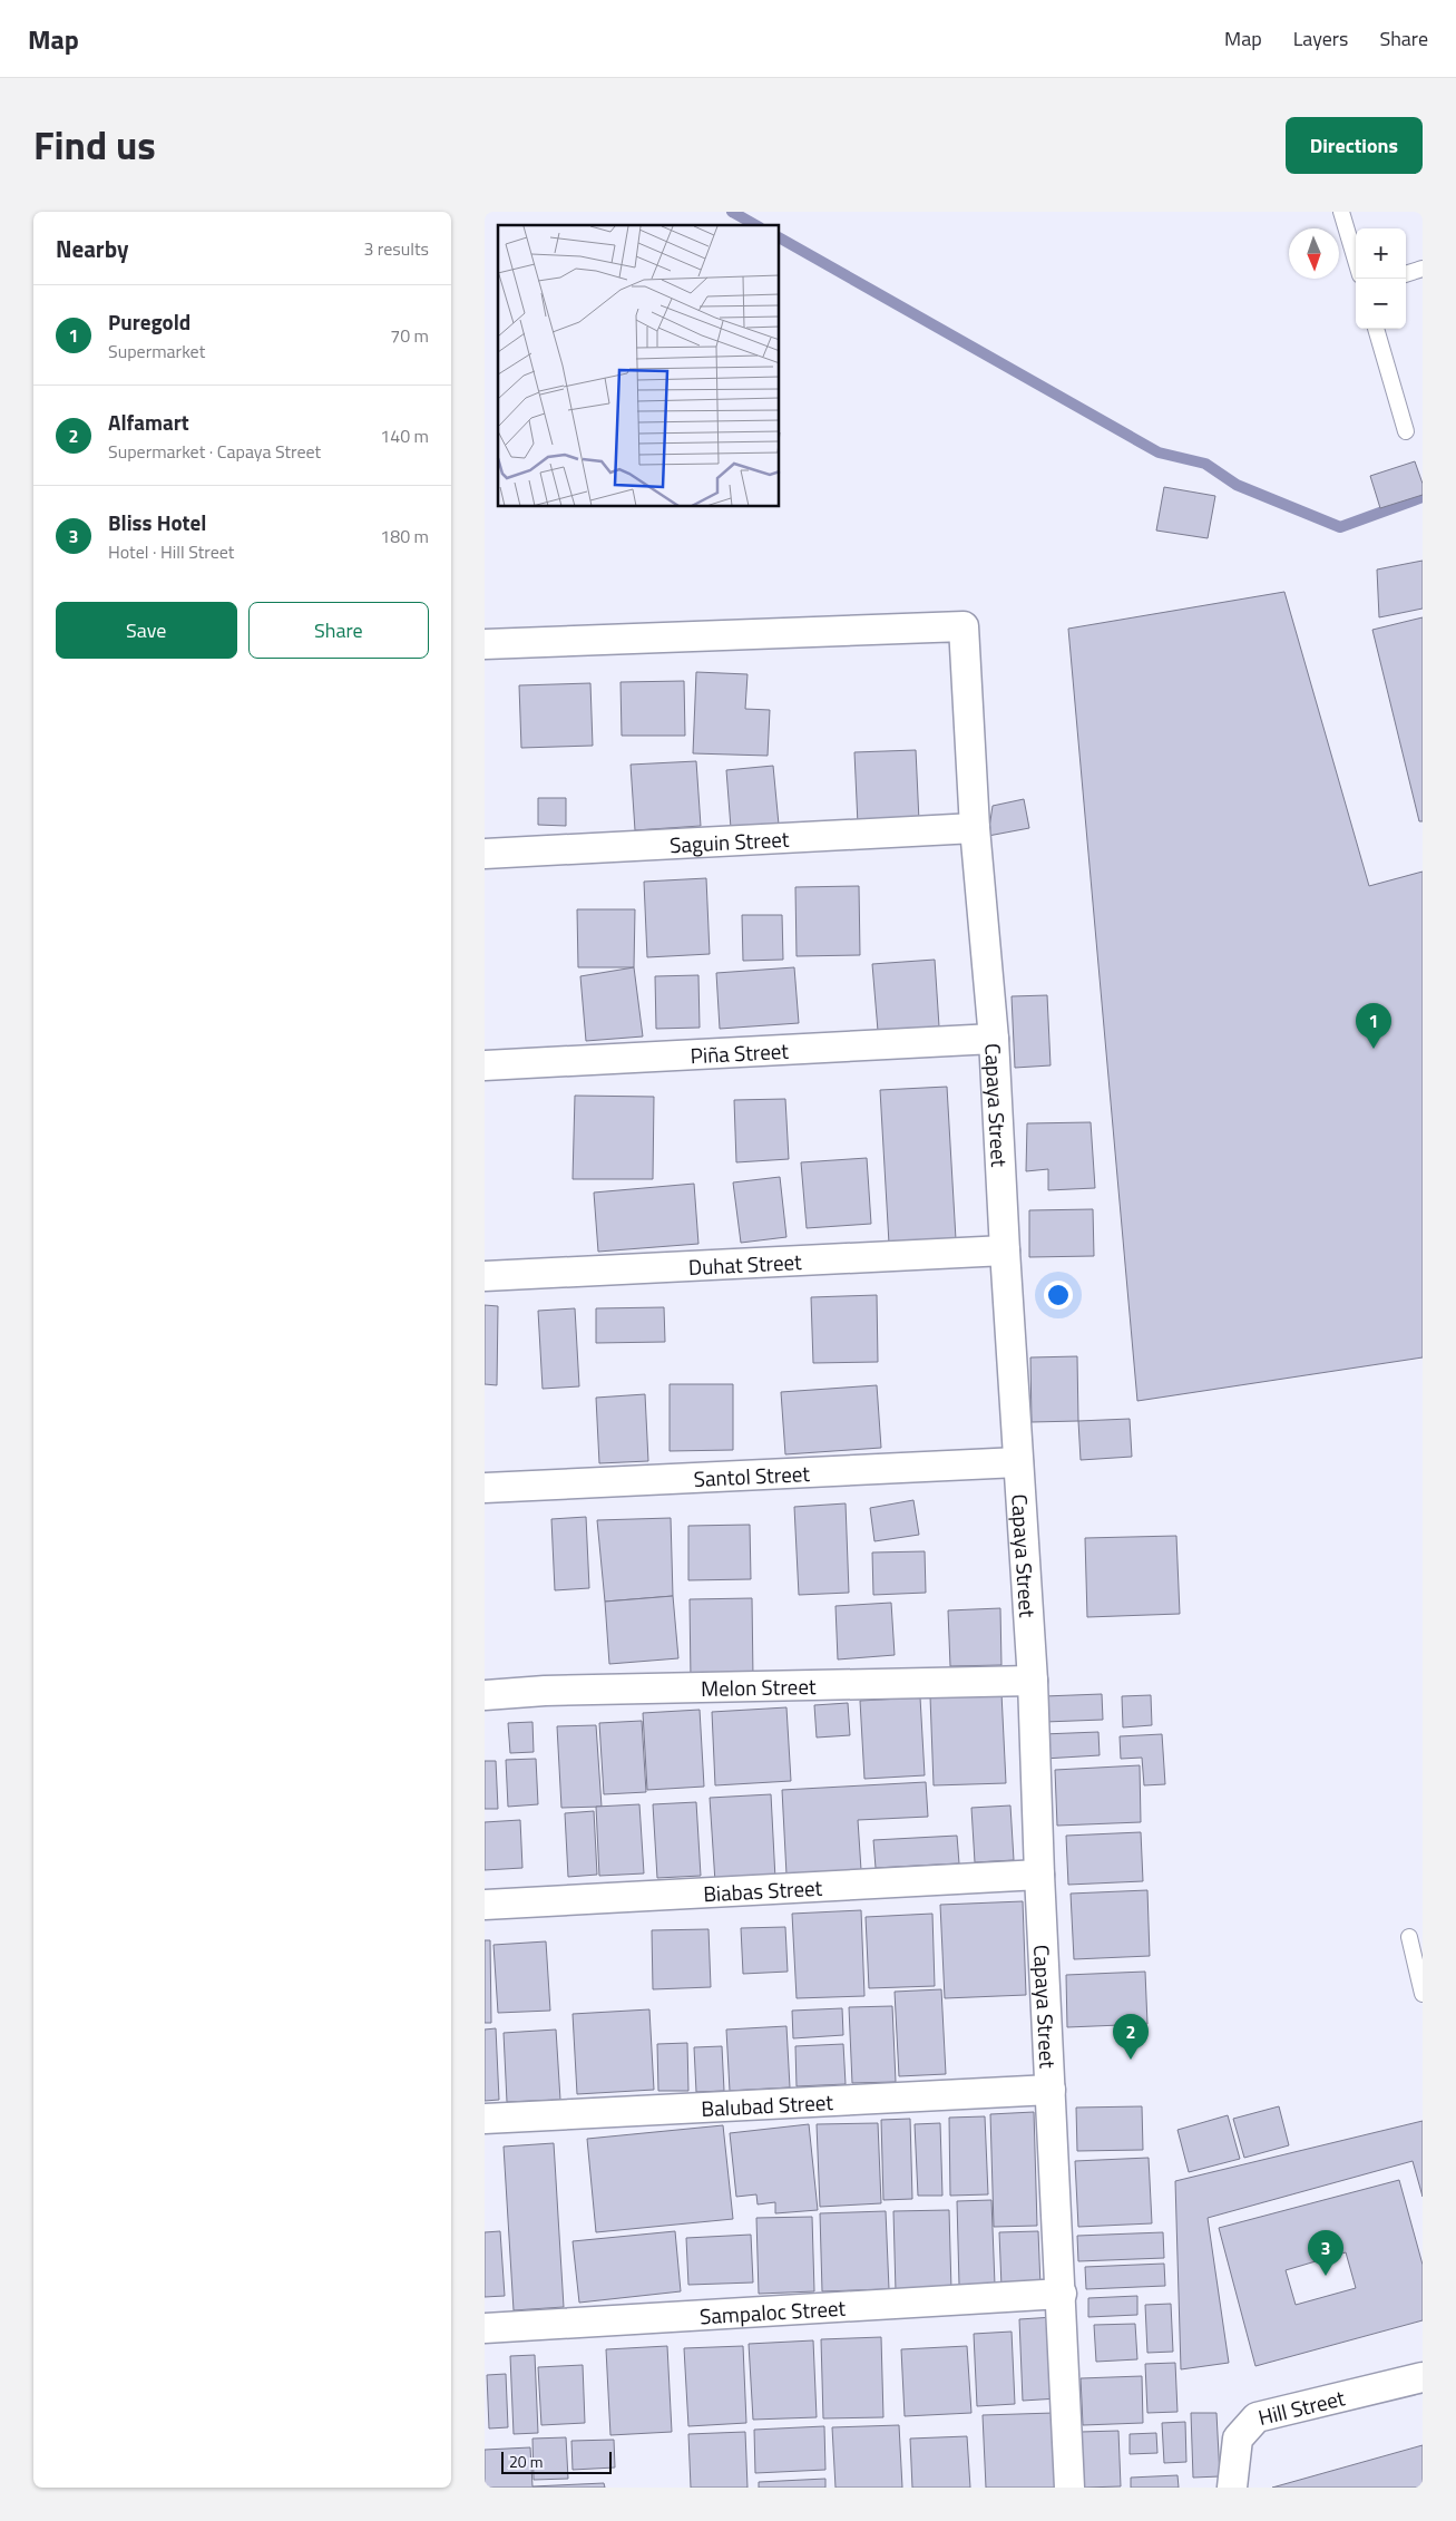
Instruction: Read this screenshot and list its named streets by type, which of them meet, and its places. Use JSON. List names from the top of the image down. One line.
{"streets":{"street":["Saguin Street","Piña Street","Capaya Street","Duhat Street","Santol Street","Melon Street","Biabas Street","Balubad Street","Sampaloc Street","Hill Street"]},"crossings":[["Saguin Street","Capaya Street"],["Piña Street","Capaya Street"],["Capaya Street","Duhat Street"],["Capaya Street","Santol Street"],["Capaya Street","Melon Street"],["Capaya Street","Biabas Street"],["Capaya Street","Balubad Street"],["Capaya Street","Sampaloc Street"]],"scale_bar":"20 m","north":"bottom","page":{"header":"Map","nav":["Map","Layers","Share"],"title":"Find us","buttons":["Directions",["Save","Share"]],"heading":["Nearby","3 results"],"map_buttons":["+","−"],"list":[{"mark":"1","name":"Puregold","note":"Supermarket","value":"70 m"},{"mark":"2","name":"Alfamart","note":"Supermarket · Capaya Street","value":"140 m"},{"mark":"3","name":"Bliss Hotel","note":"Hotel · Hill Street","value":"180 m"}],"pins":["1","2","3"],"scale":"20 m"}}
